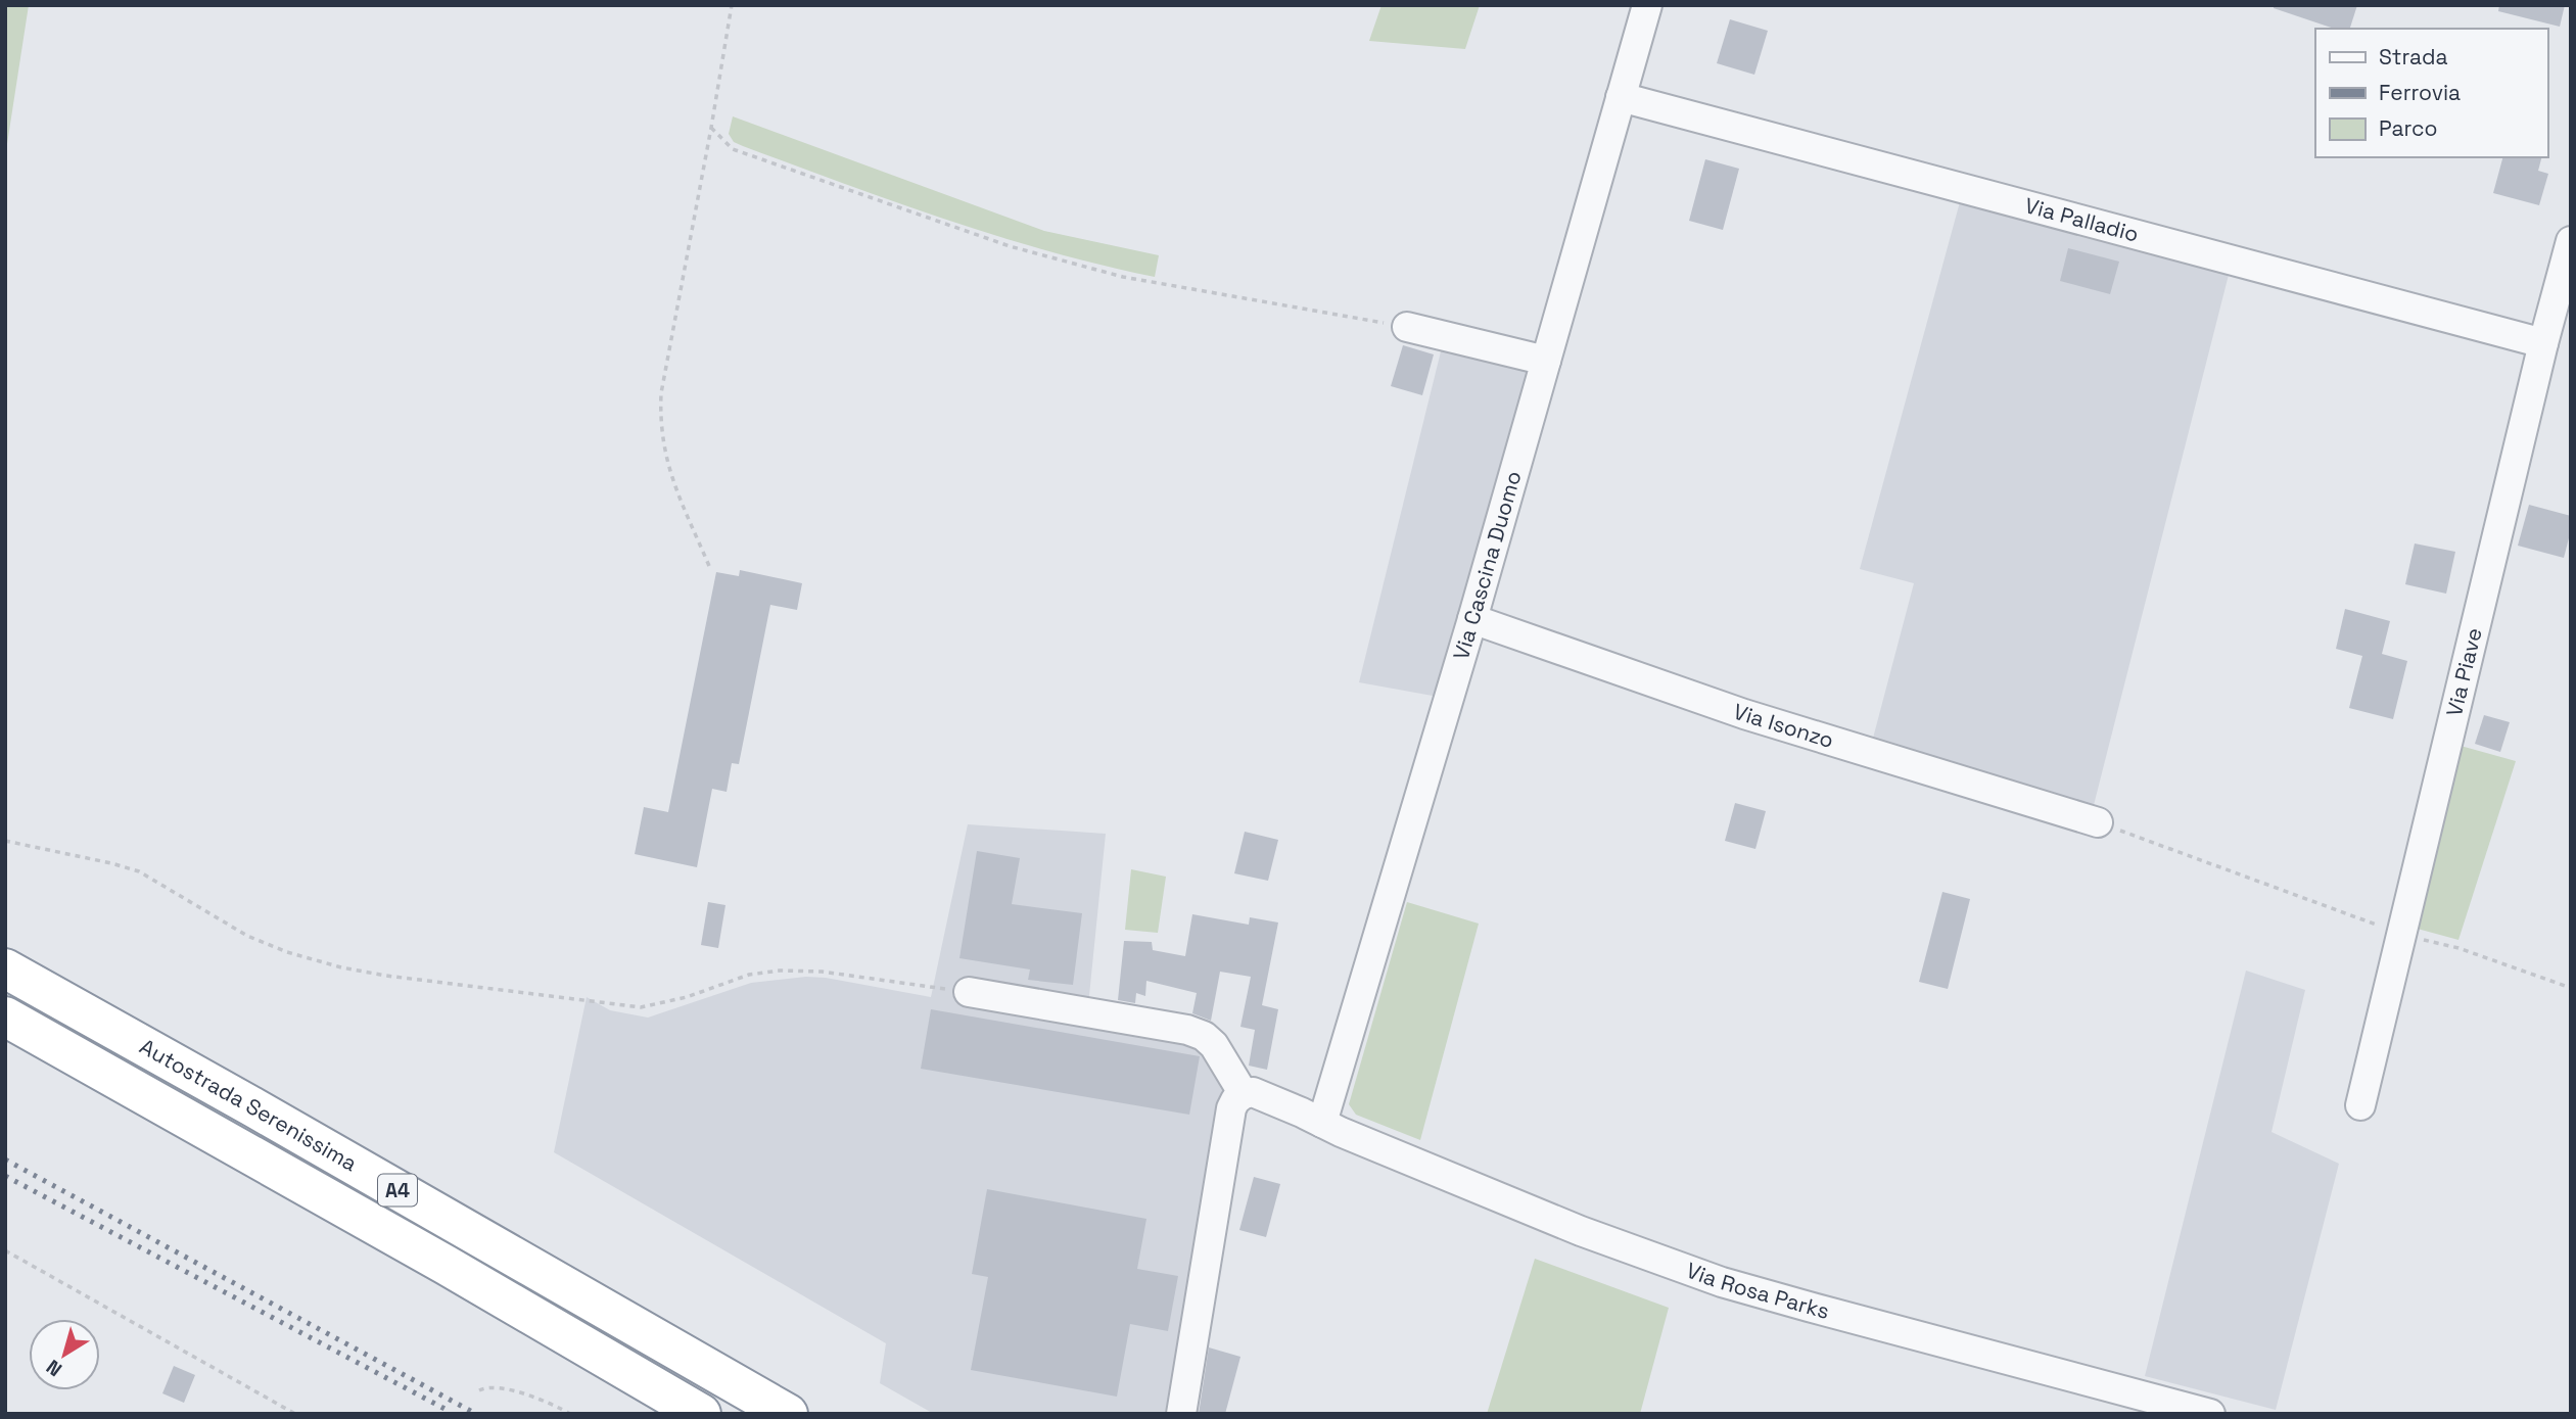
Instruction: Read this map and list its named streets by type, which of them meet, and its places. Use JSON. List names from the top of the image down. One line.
{"streets":{"highway":["Autostrada Serenissima","A4"],"street":["Via Palladio","Via Cascina Duomo","Via Piave","Via Isonzo","Via Rosa Parks"]},"crossings":[["Via Palladio","Via Cascina Duomo"],["Via Palladio","Via Piave"],["Via Cascina Duomo","Via Isonzo"],["Via Cascina Duomo","Via Rosa Parks"]],"legend":["Strada","Ferrovia","Parco"],"north":"bottom left"}
